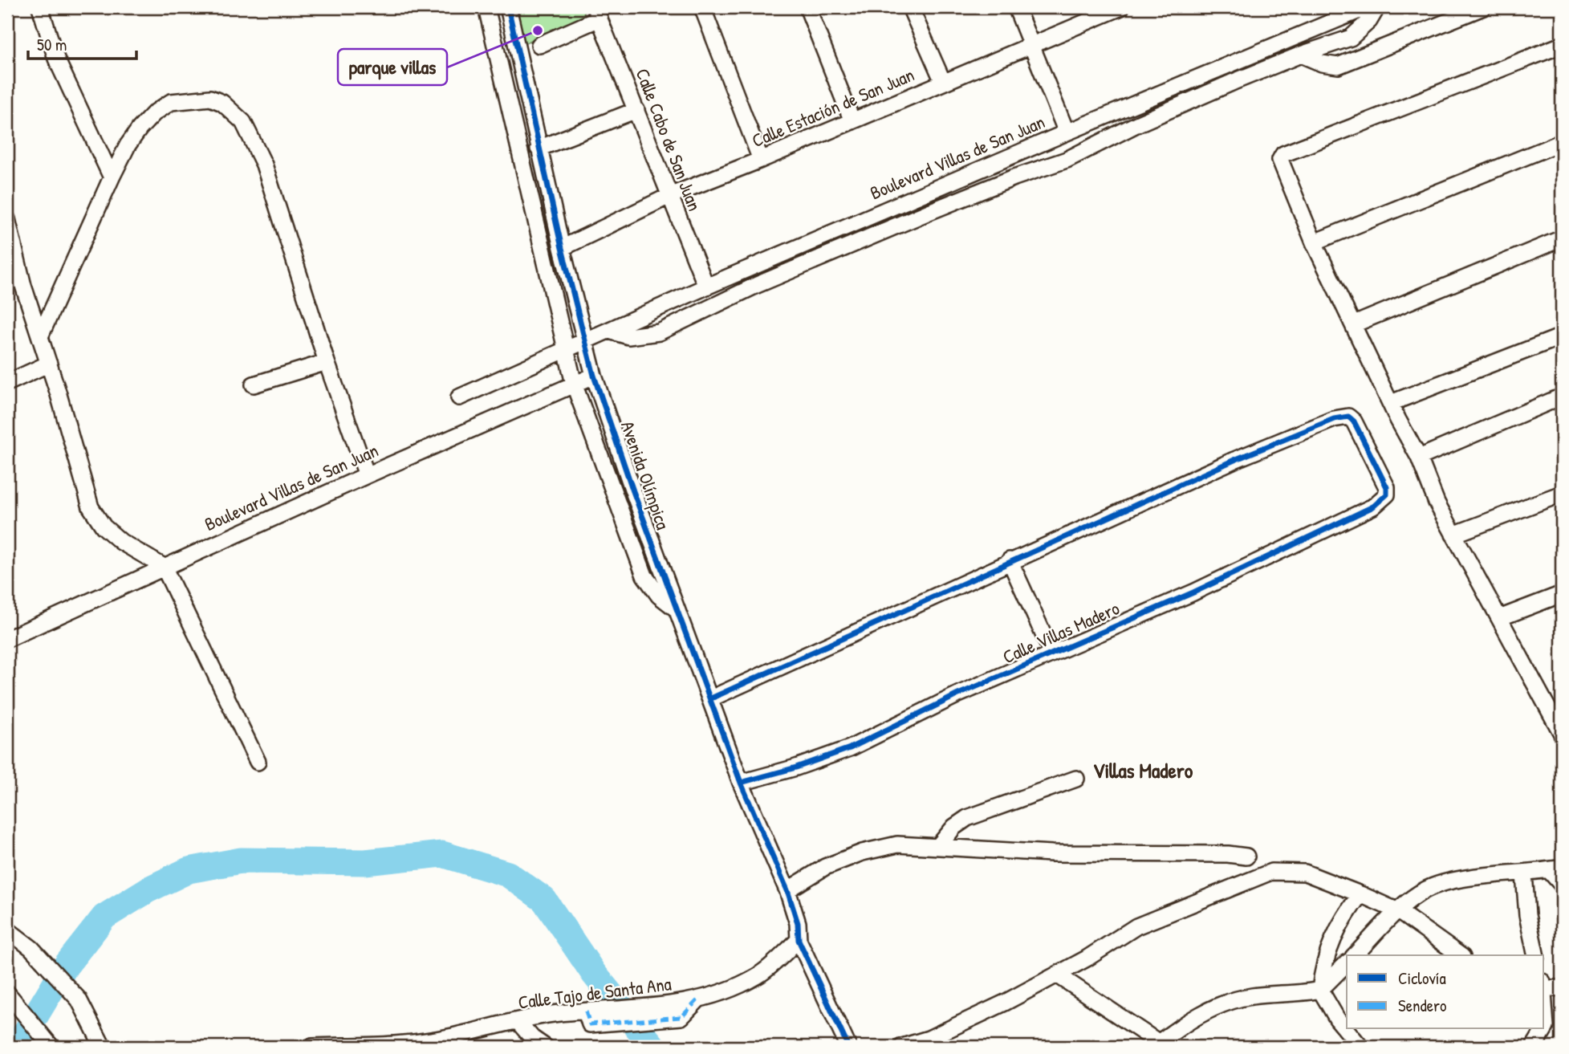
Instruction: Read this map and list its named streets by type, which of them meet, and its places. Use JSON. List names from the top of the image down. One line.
{"streets":{"street":["Calle Estación de San Juan","Calle Cabo de San Juan","Boulevard Villas de San Juan","Avenida Olímpica","Calle Villas Madero","Calle Tajo de Santa Ana"]},"crossings":[["Calle Estación de San Juan","Calle Cabo de San Juan"],["Calle Estación de San Juan","Avenida Olímpica"],["Calle Cabo de San Juan","Boulevard Villas de San Juan"],["Boulevard Villas de San Juan","Avenida Olímpica"],["Avenida Olímpica","Calle Villas Madero"],["Avenida Olímpica","Calle Tajo de Santa Ana"]],"districts":["Villas Madero"],"places":["parque villas"],"legend":["Ciclovía","Sendero"],"scale_bar":"50 m"}
